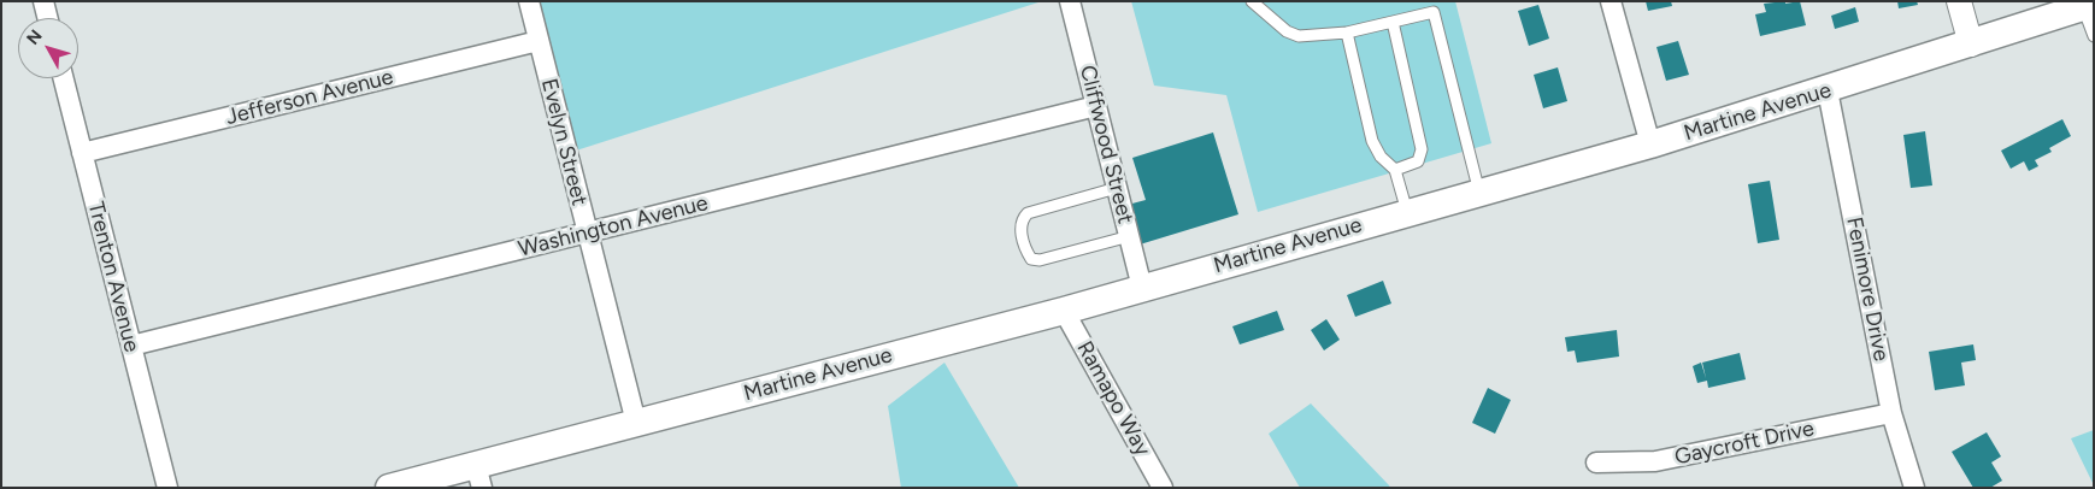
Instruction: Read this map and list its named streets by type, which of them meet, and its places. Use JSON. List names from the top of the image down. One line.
{"streets":{"main road":["Martine Avenue"],"street":["Jefferson Avenue","Evelyn Street","Cliffwood Street","Washington Avenue","Trenton Avenue","Fenimore Drive","Ramapo Way","Gaycroft Drive"]},"crossings":[["Jefferson Avenue","Evelyn Street"],["Jefferson Avenue","Trenton Avenue"],["Martine Avenue","Evelyn Street"],["Martine Avenue","Cliffwood Street"],["Martine Avenue","Fenimore Drive"],["Martine Avenue","Ramapo Way"],["Evelyn Street","Washington Avenue"],["Cliffwood Street","Washington Avenue"],["Washington Avenue","Trenton Avenue"],["Fenimore Drive","Gaycroft Drive"]],"north":"top left"}
